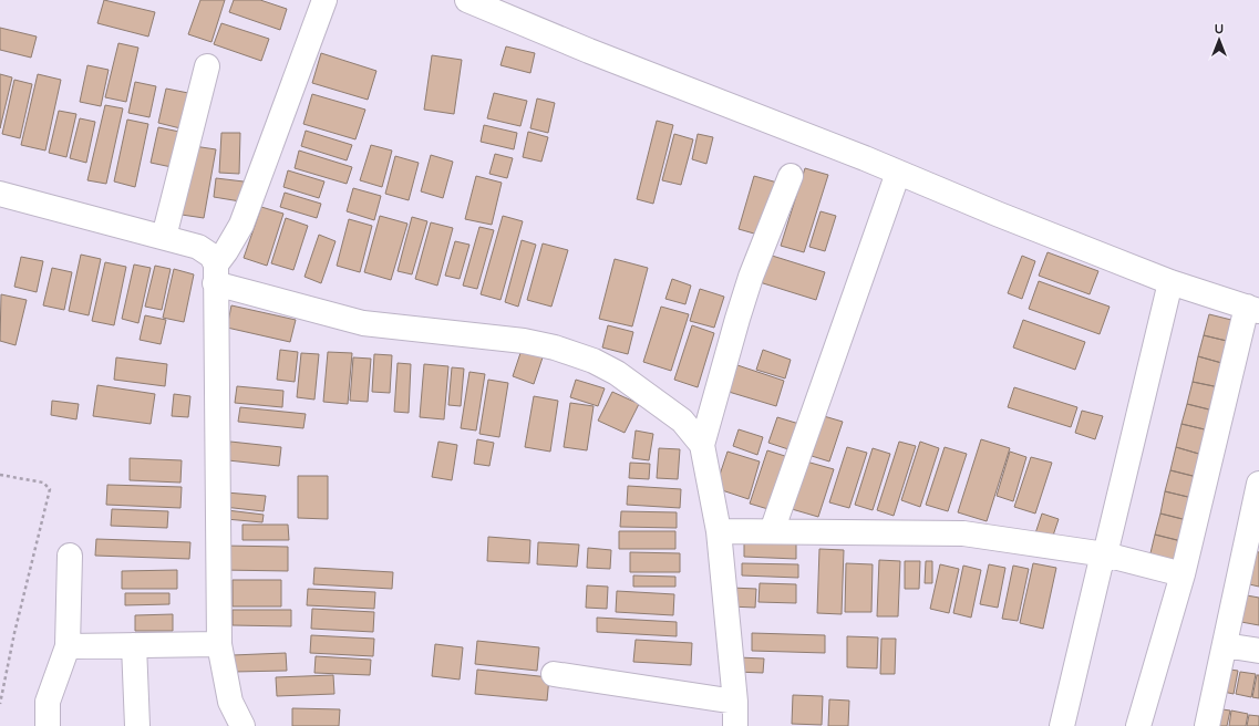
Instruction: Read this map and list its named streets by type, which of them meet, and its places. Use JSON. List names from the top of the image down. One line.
{"north":"top"}
